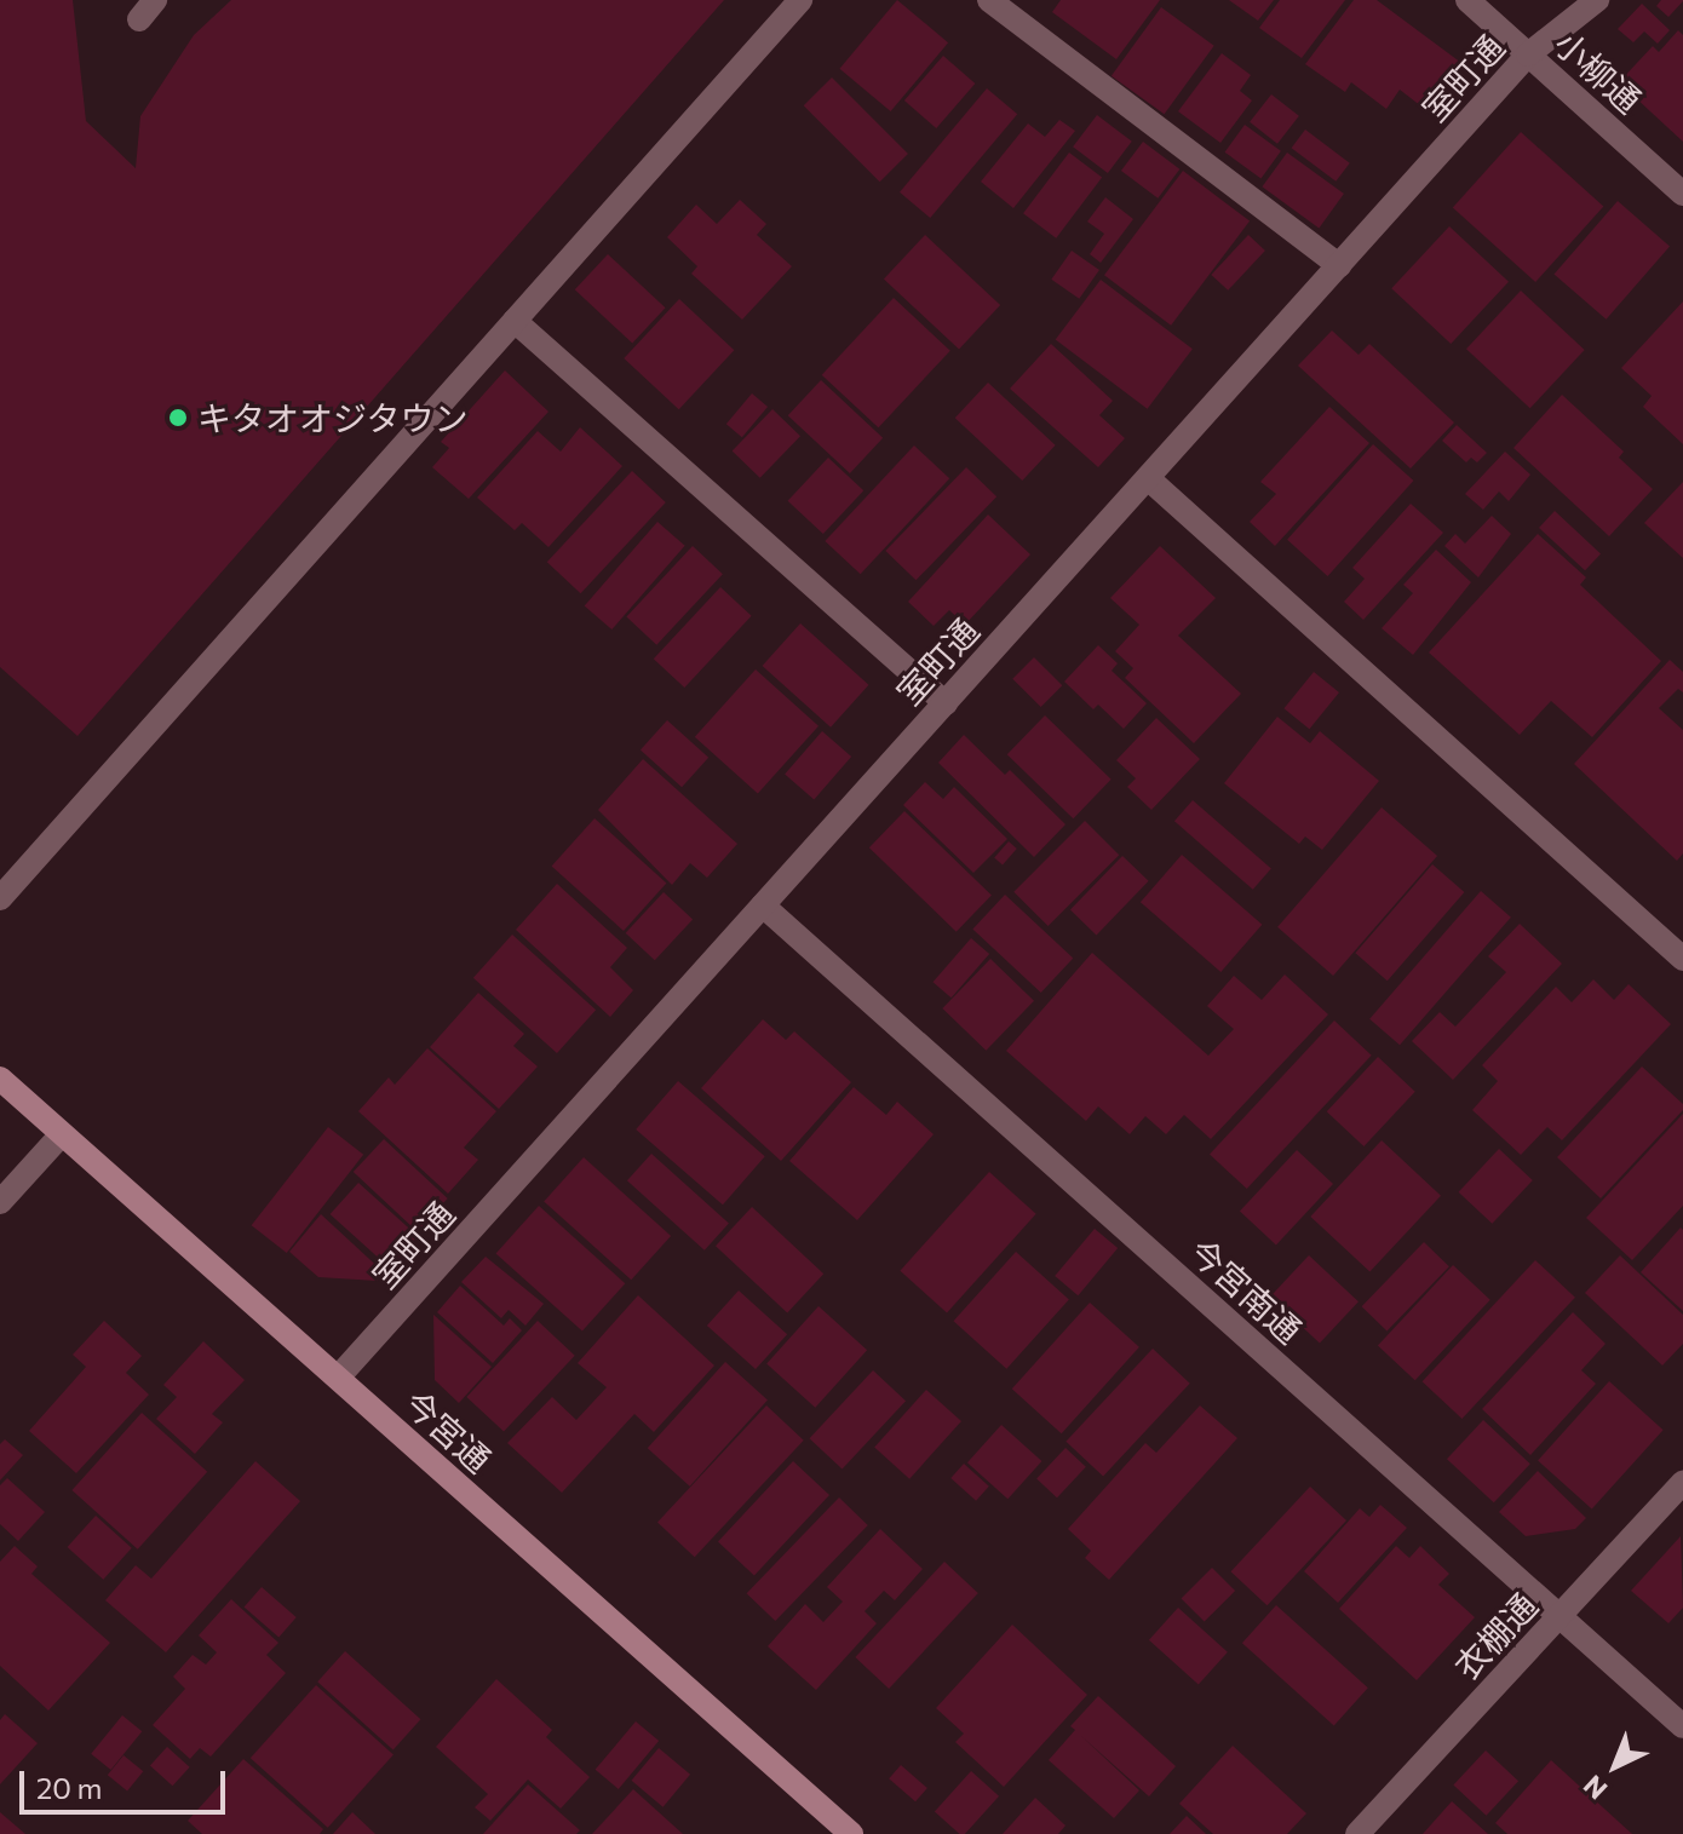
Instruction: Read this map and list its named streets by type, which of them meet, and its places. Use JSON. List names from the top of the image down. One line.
{"streets":{"street":["小柳通","室町通","今宮南通","今宮通","衣棚通"]},"crossings":[["小柳通","室町通"],["室町通","今宮南通"],["室町通","今宮通"],["今宮南通","衣棚通"]],"places":["キタオオジタウン"],"scale_bar":"20 m","north":"bottom left"}
